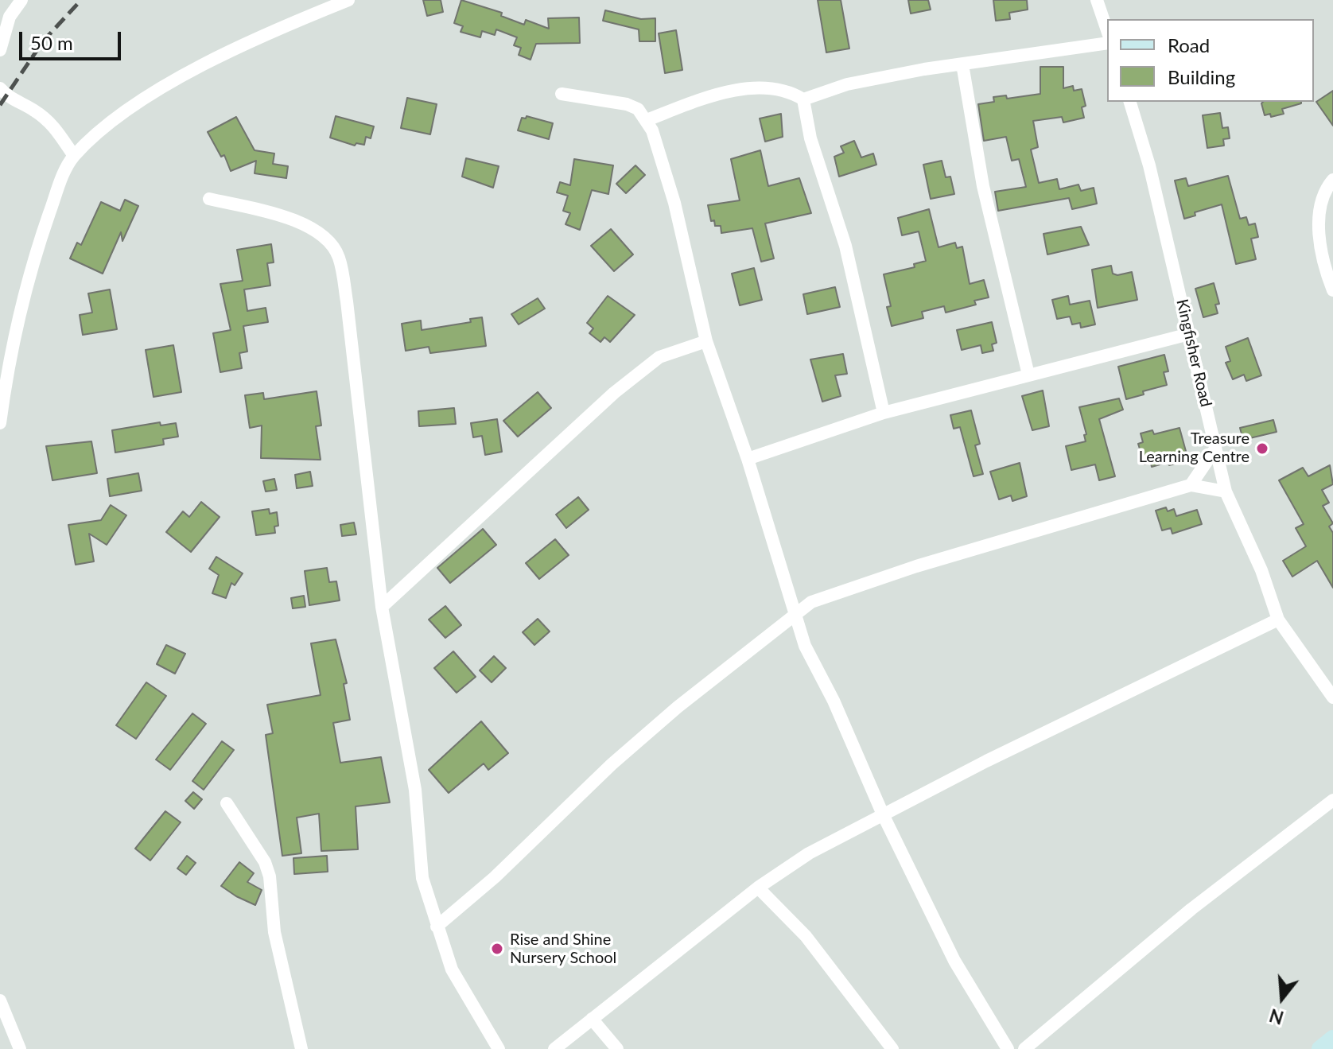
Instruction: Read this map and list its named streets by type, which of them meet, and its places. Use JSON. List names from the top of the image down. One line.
{"streets":{"street":["Kingfisher Road"]},"places":["Treasure Learning Centre","Rise and Shine Nursery School"],"legend":["Road","Building"],"scale_bar":"50 m","north":"bottom"}
